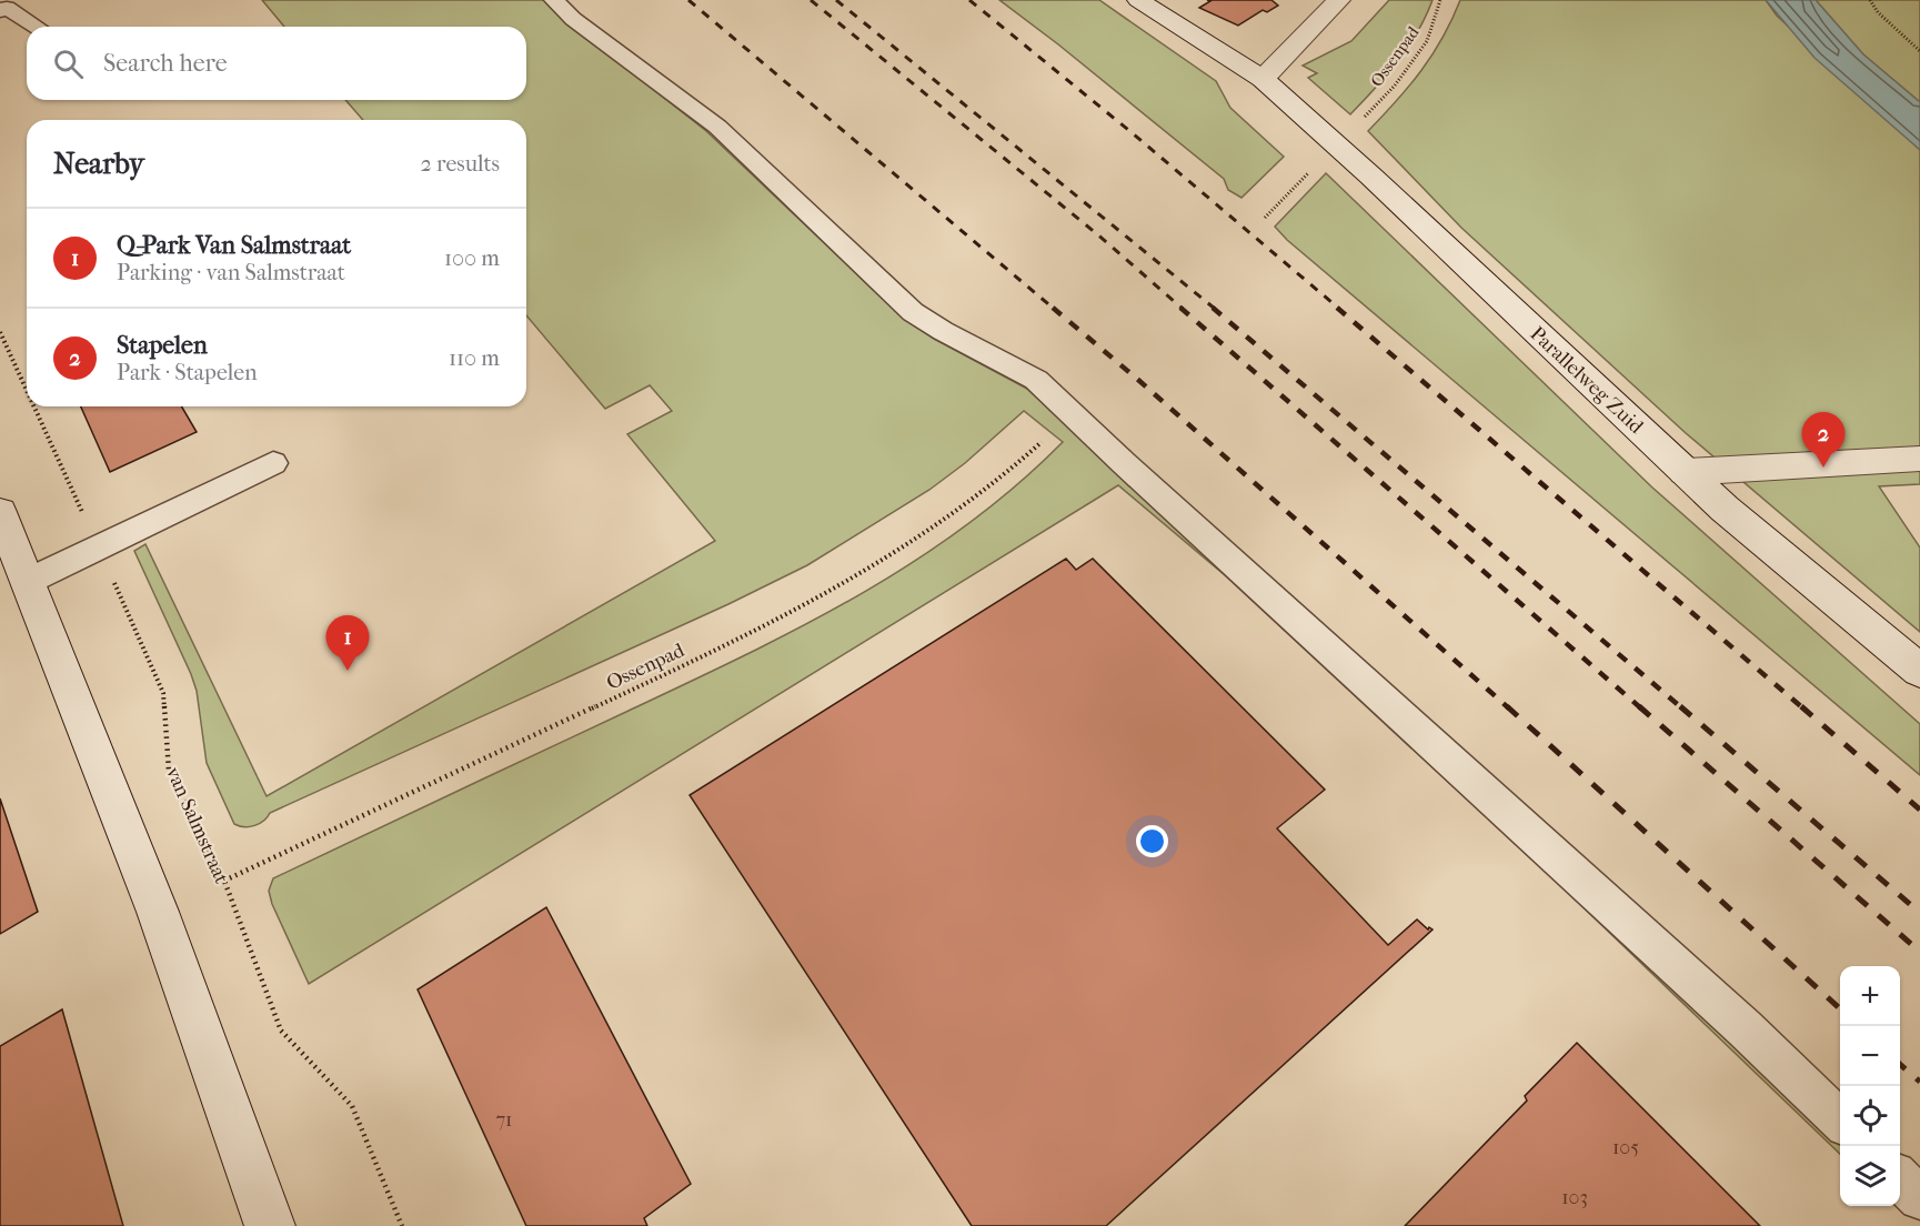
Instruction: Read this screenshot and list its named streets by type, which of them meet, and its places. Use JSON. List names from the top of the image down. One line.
{"streets":{"street":["Parallelweg Zuid"],"path":["Ossenpad","van Salmstraat"]},"crossings":[["Ossenpad","van Salmstraat"]],"house_numbers":["71","105","103"],"page":{"search":"Search here","heading":["Nearby","2 results"],"list":[{"mark":"1","name":"Q-Park Van Salmstraat","note":"Parking · van Salmstraat","value":"100 m"},{"mark":"2","name":"Stapelen","note":"Park · Stapelen","value":"110 m"}],"pins":["2","1"],"map_buttons":["+","−"]}}
